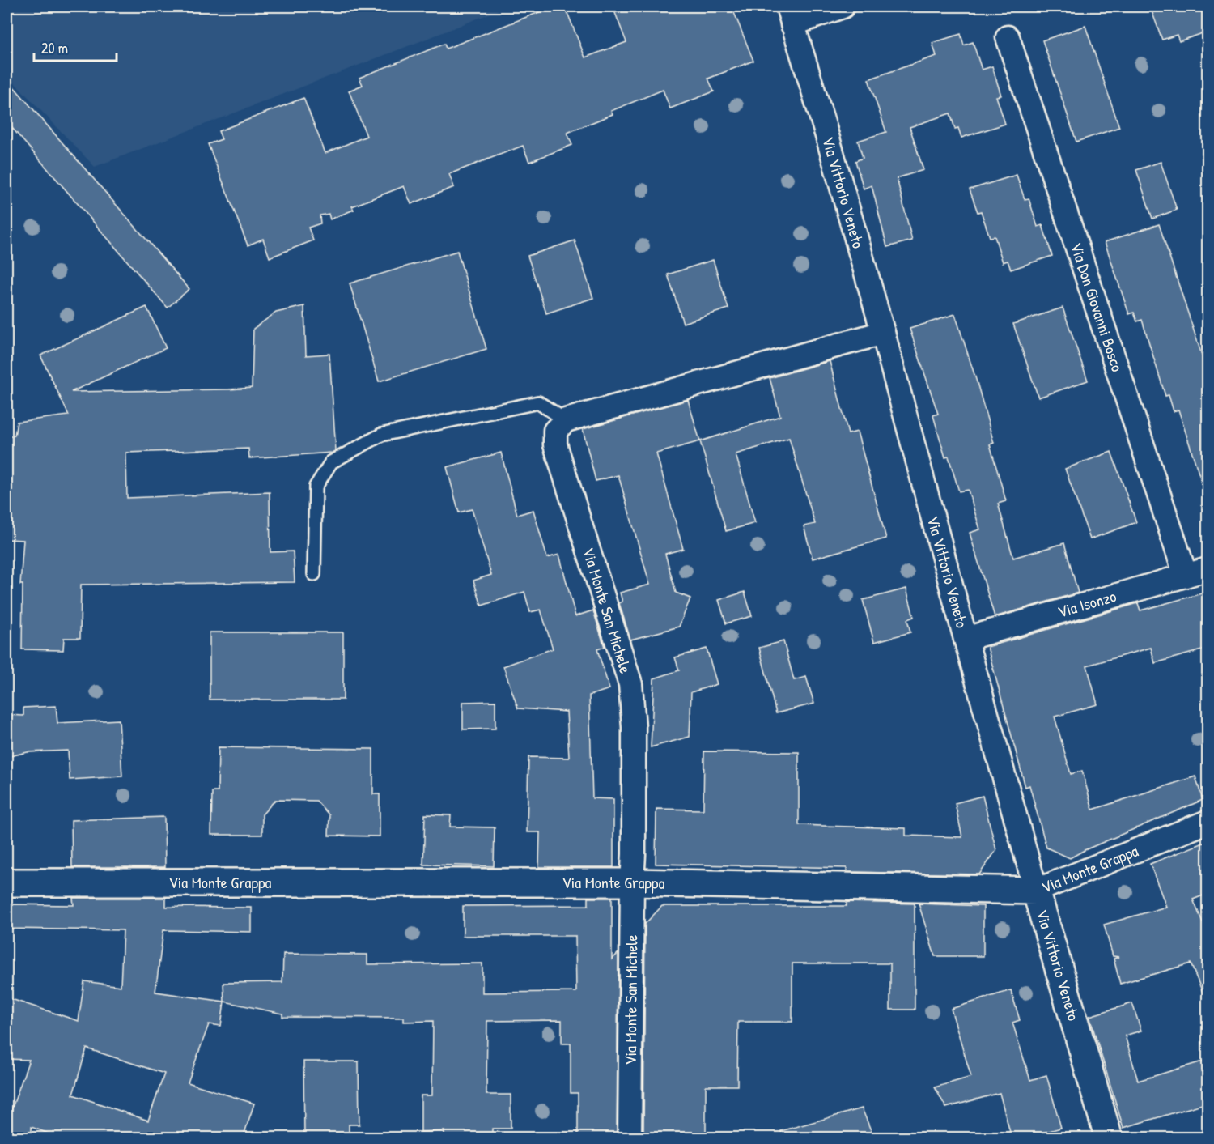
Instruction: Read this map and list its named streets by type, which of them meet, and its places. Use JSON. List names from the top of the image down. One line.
{"streets":{"street":["Via Vittorio Veneto","Via Don Giovanni Bosco","Via Isonzo","Via Monte San Michele","Via Monte Grappa"]},"crossings":[["Via Vittorio Veneto","Via Isonzo"],["Via Vittorio Veneto","Via Monte Grappa"],["Via Don Giovanni Bosco","Via Isonzo"],["Via Monte San Michele","Via Monte Grappa"]],"scale_bar":"20 m"}
